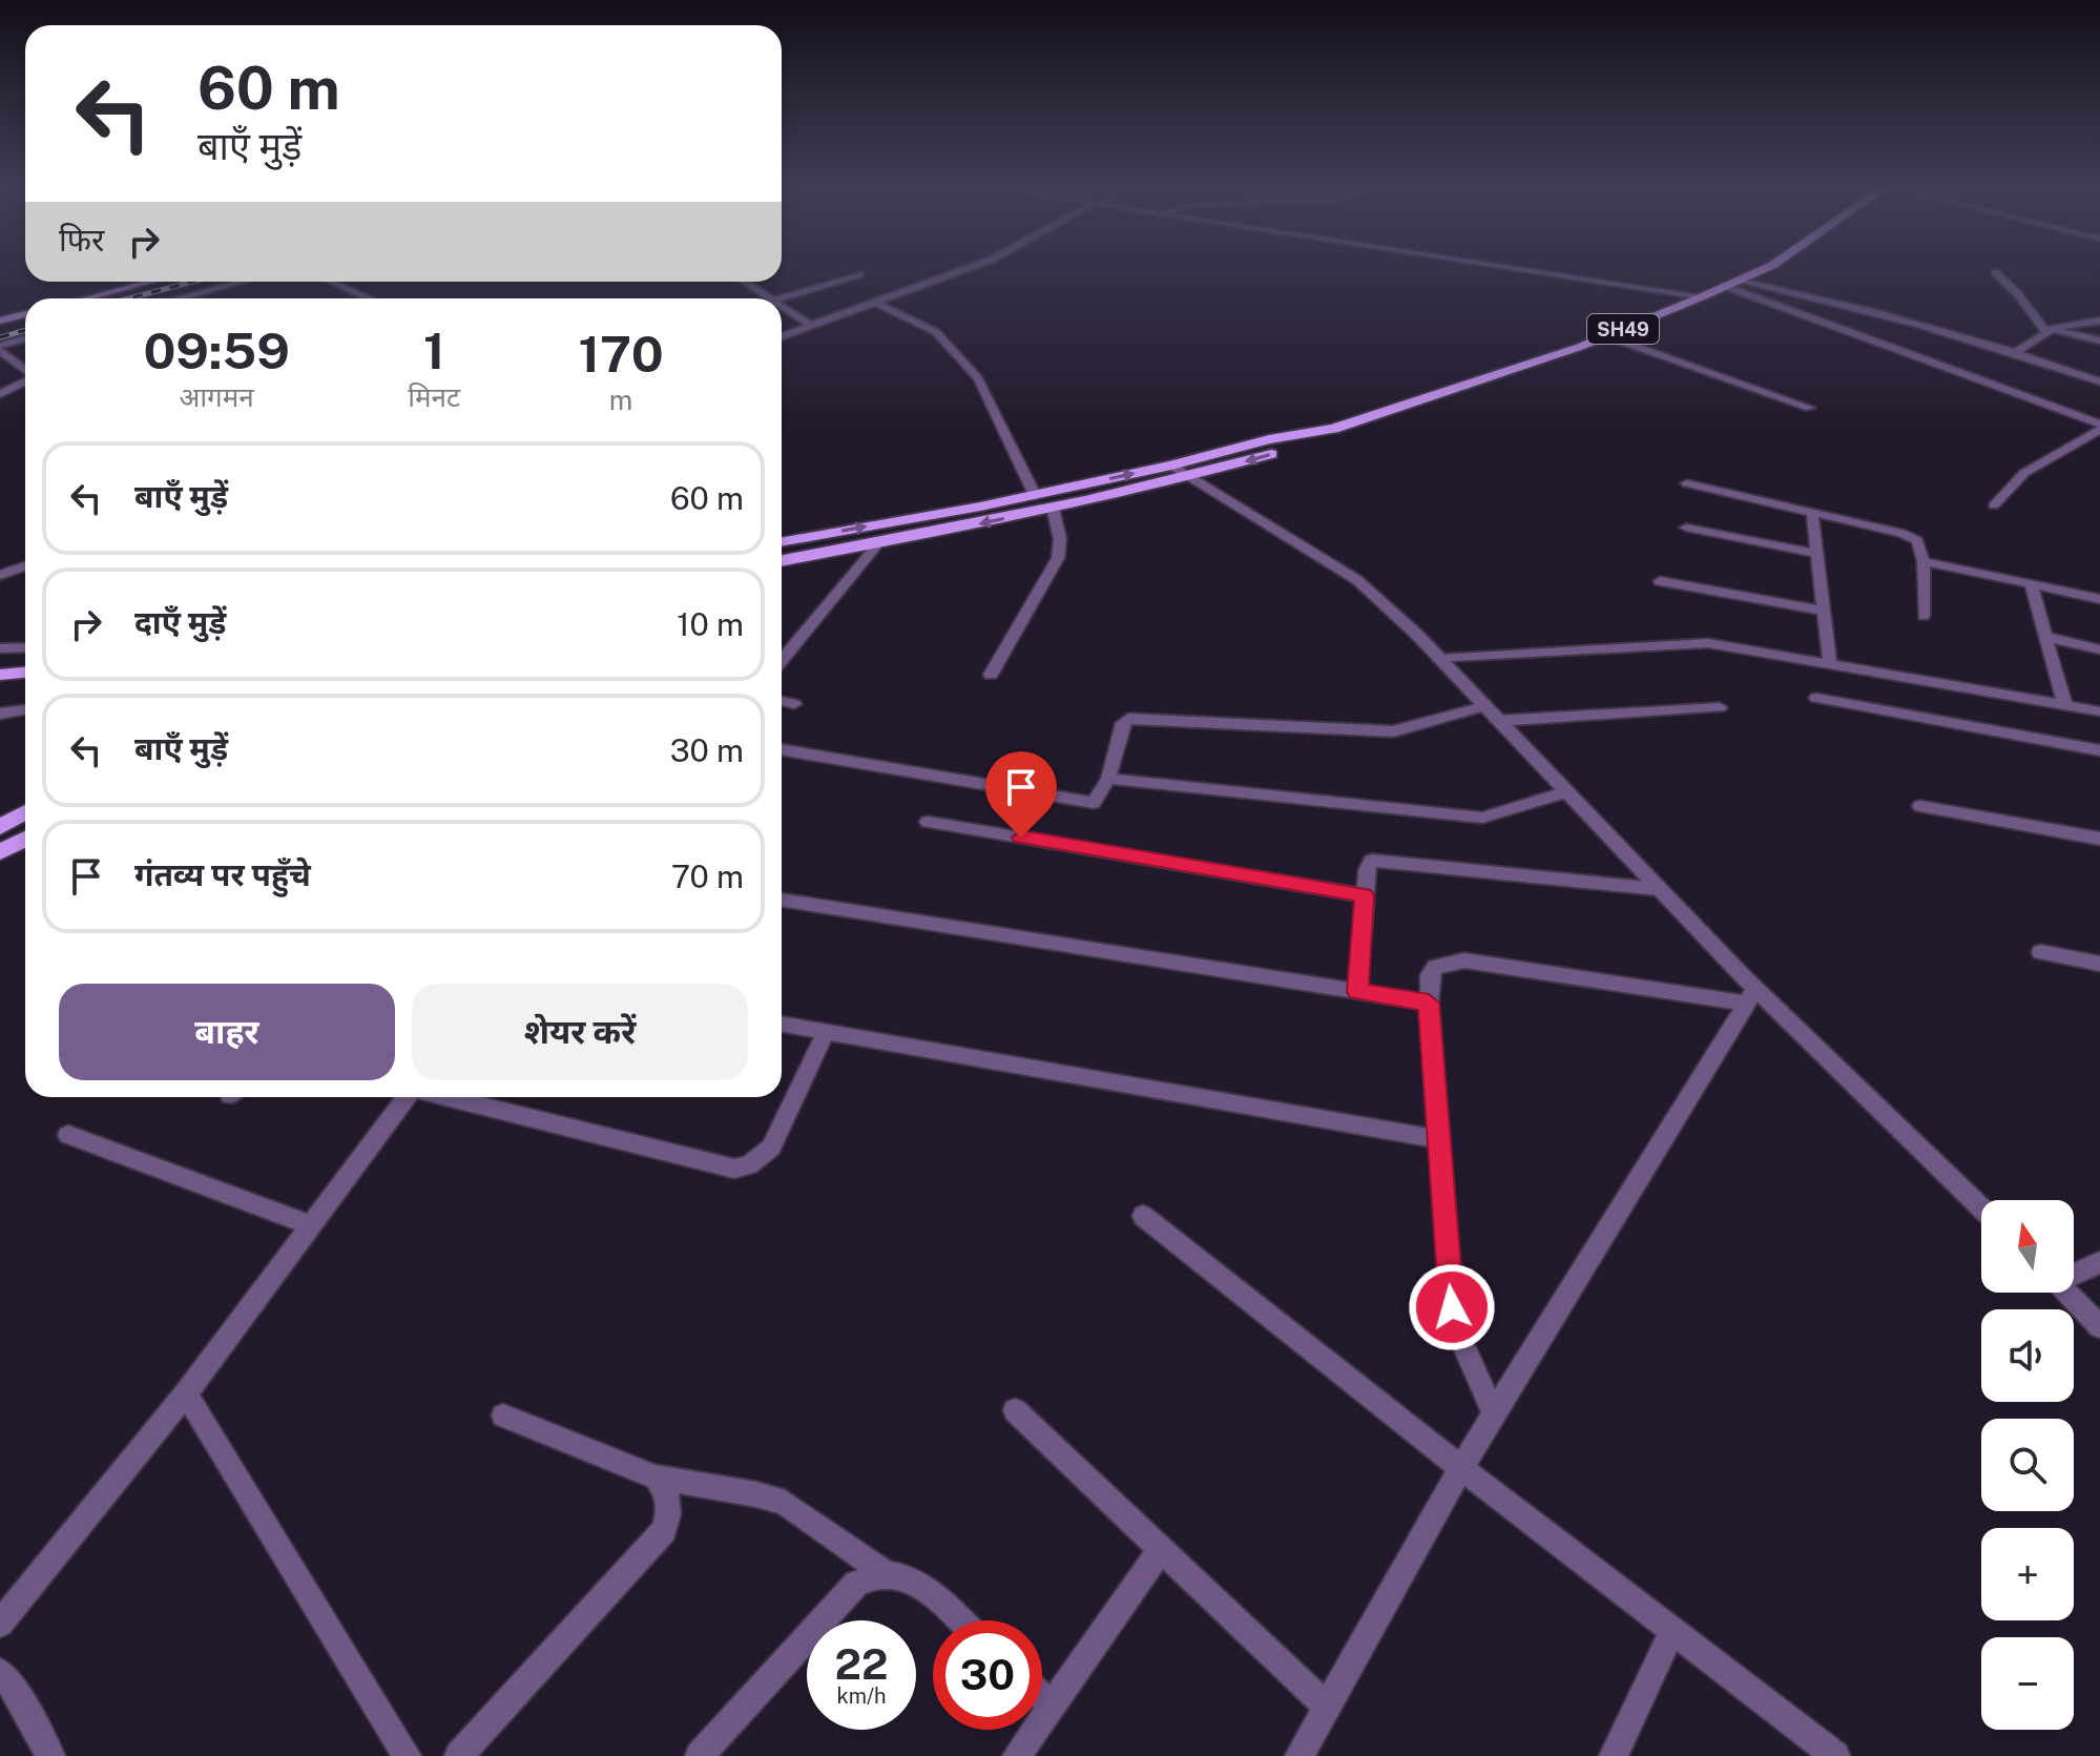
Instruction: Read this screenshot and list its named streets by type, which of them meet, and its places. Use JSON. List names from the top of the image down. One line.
{"streets":{"main road":["SH49"]},"north":"top","page":{"turn":["60 m","बाएँ मुड़ें"],"then":"फिर","eta":["09:59","आगमन","1","मिनट","170","m"],"list":[{"name":"बाएँ मुड़ें","value":"60 m"},{"name":"दाएँ मुड़ें","value":"10 m"},{"name":"बाएँ मुड़ें","value":"30 m"},{"name":"गंतव्य पर पहुँचे","value":"70 m"}],"buttons":["बाहर","शेयर करें"],"map_buttons":["+","−"],"speed":"22 km/h","limit":"30"}}
